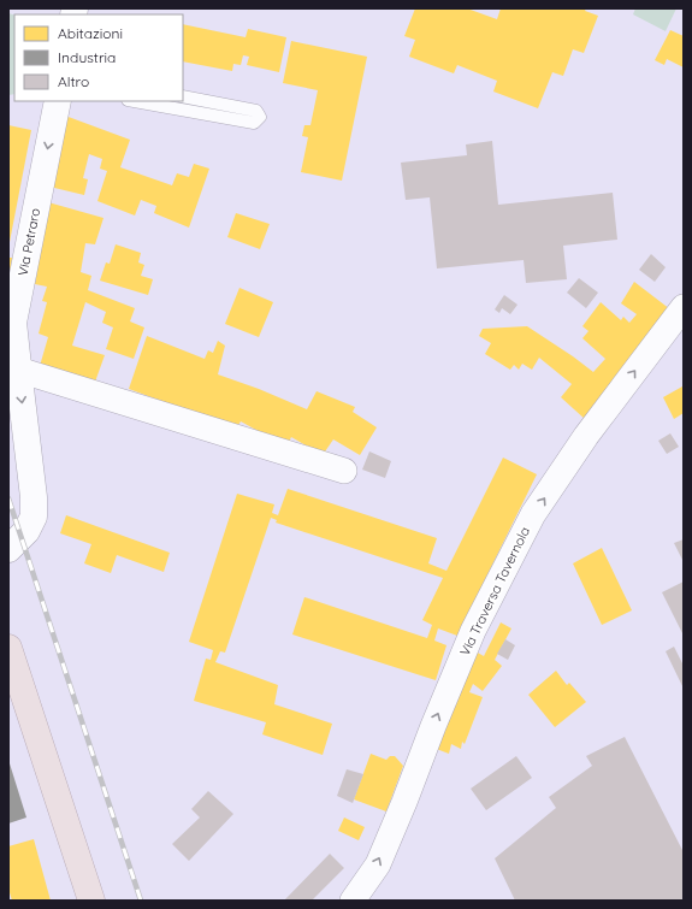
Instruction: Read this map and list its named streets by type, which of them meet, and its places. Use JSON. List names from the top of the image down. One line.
{"streets":{"street":["Via Petraro","Via Traversa Tavernola"]},"one_way":["Via Petraro","Via Traversa Tavernola"],"legend":["Abitazioni","Industria","Altro"]}
